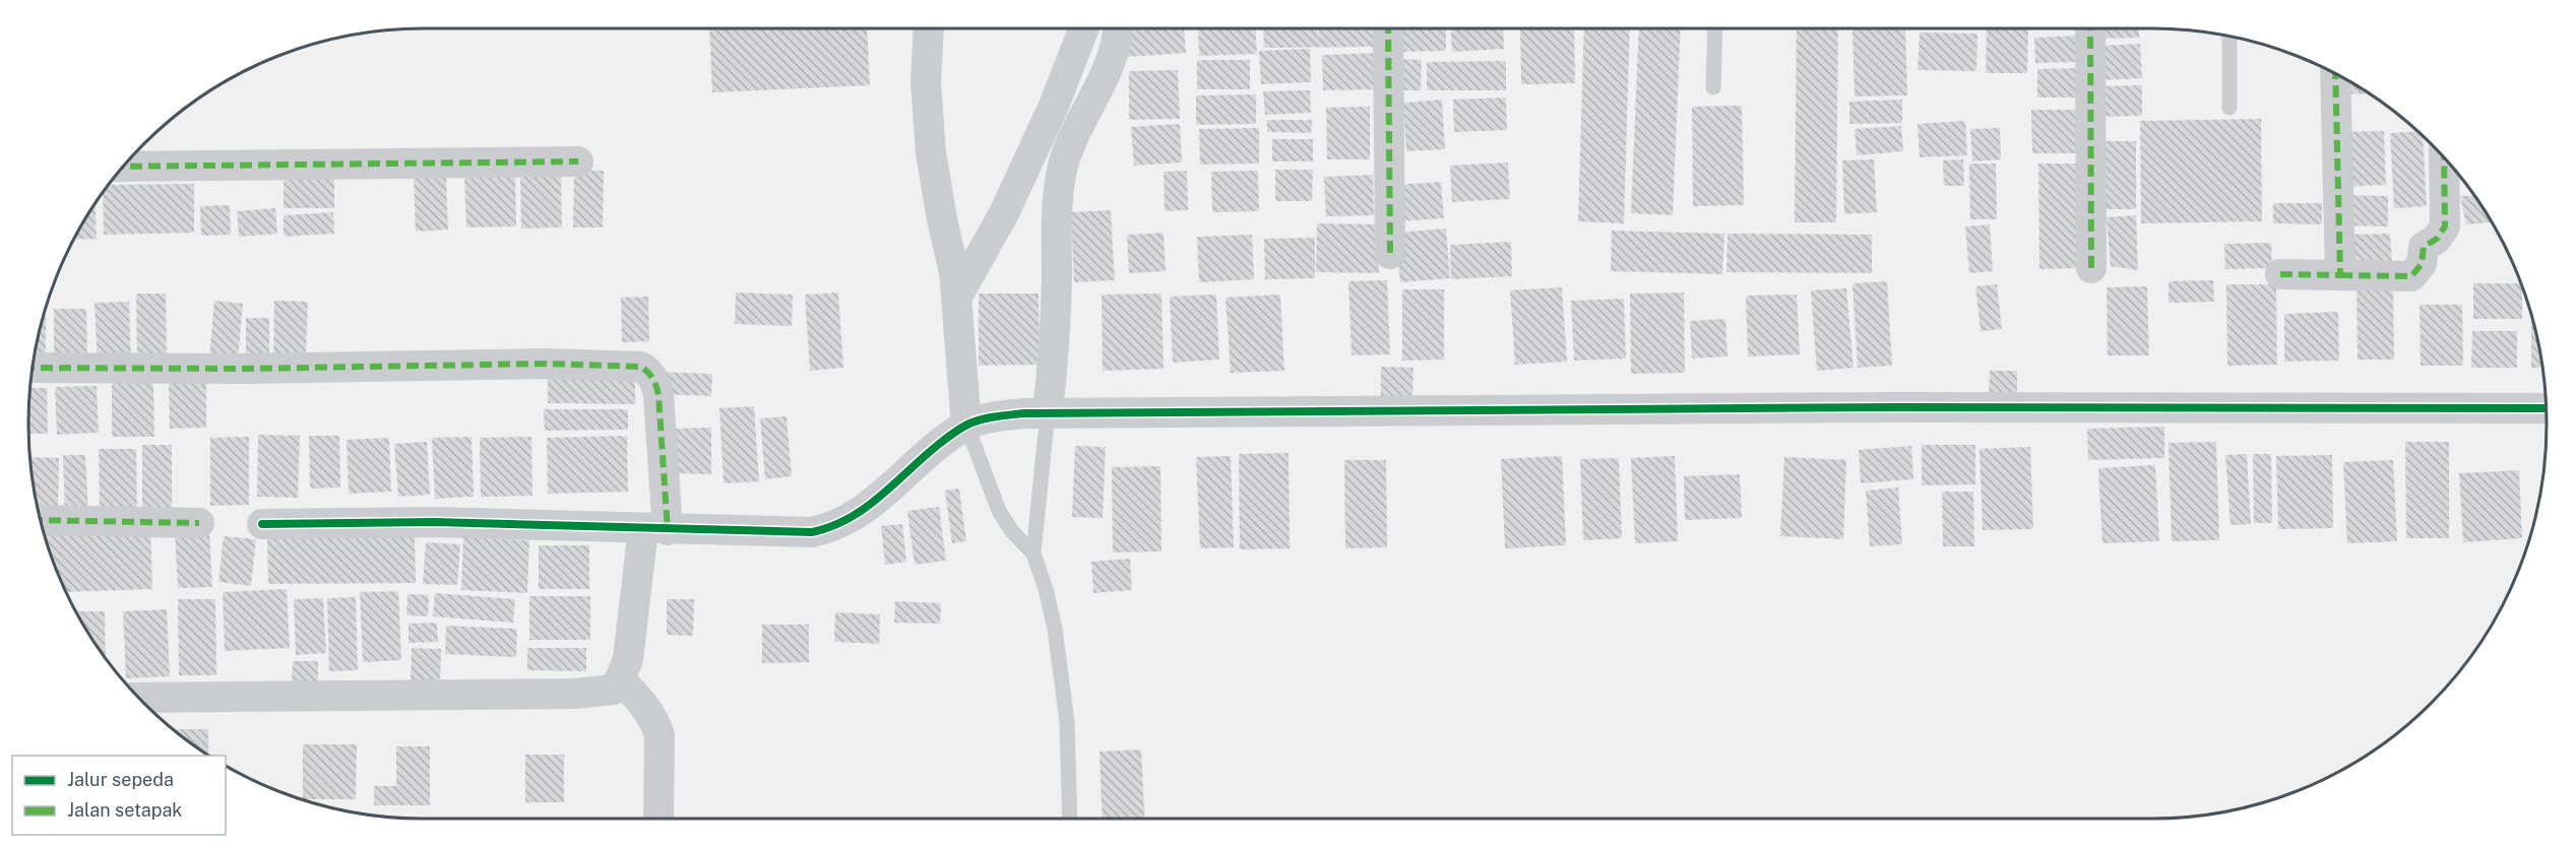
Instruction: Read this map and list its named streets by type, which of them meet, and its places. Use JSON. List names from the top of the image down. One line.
{"legend":["Jalur sepeda","Jalan setapak"]}
